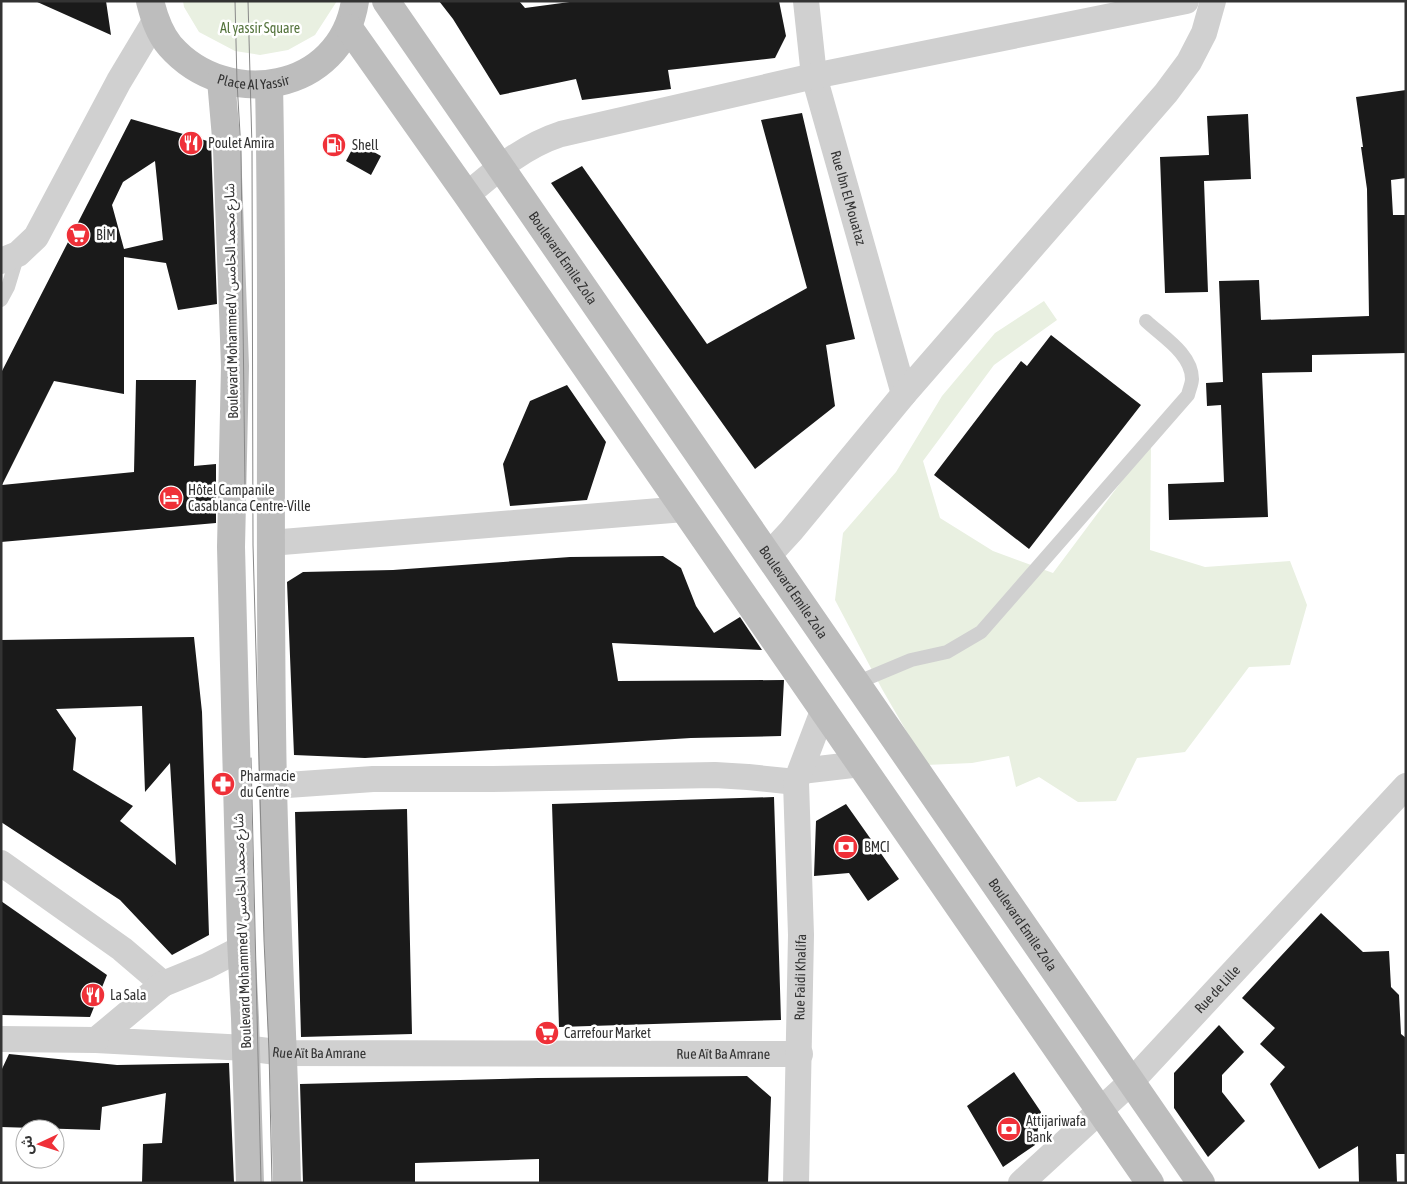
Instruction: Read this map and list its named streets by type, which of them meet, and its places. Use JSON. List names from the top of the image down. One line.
{"streets":{"main road":["Place Al Yassir","Boulevard Emile Zola","Boulevard Mohammed V شارع محمد الخامس"],"street":["Rue Ibn El Mouataz","Rue Faidi Khalifa","Rue de Lille","Rue Aït Ba Amrane"]},"crossings":[["Place Al Yassir","Boulevard Mohammed V شارع محمد الخامس"],["Boulevard Emile Zola","Rue de Lille"],["Boulevard Mohammed V شارع محمد الخامس","Rue Aït Ba Amrane"],["Rue Faidi Khalifa","Rue Aït Ba Amrane"]],"parks":["Al yassir Square"],"places":{"restaurant":["Poulet Amira","La Sala"],"fuel station":["Shell"],"supermarket":["BİM","Carrefour Market"],"hotel":["Hôtel Campanile Casablanca Centre-Ville"],"pharmacy":["Pharmacie du Centre"],"bank":["BMCI","Attijariwafa Bank"]},"north":"left"}
